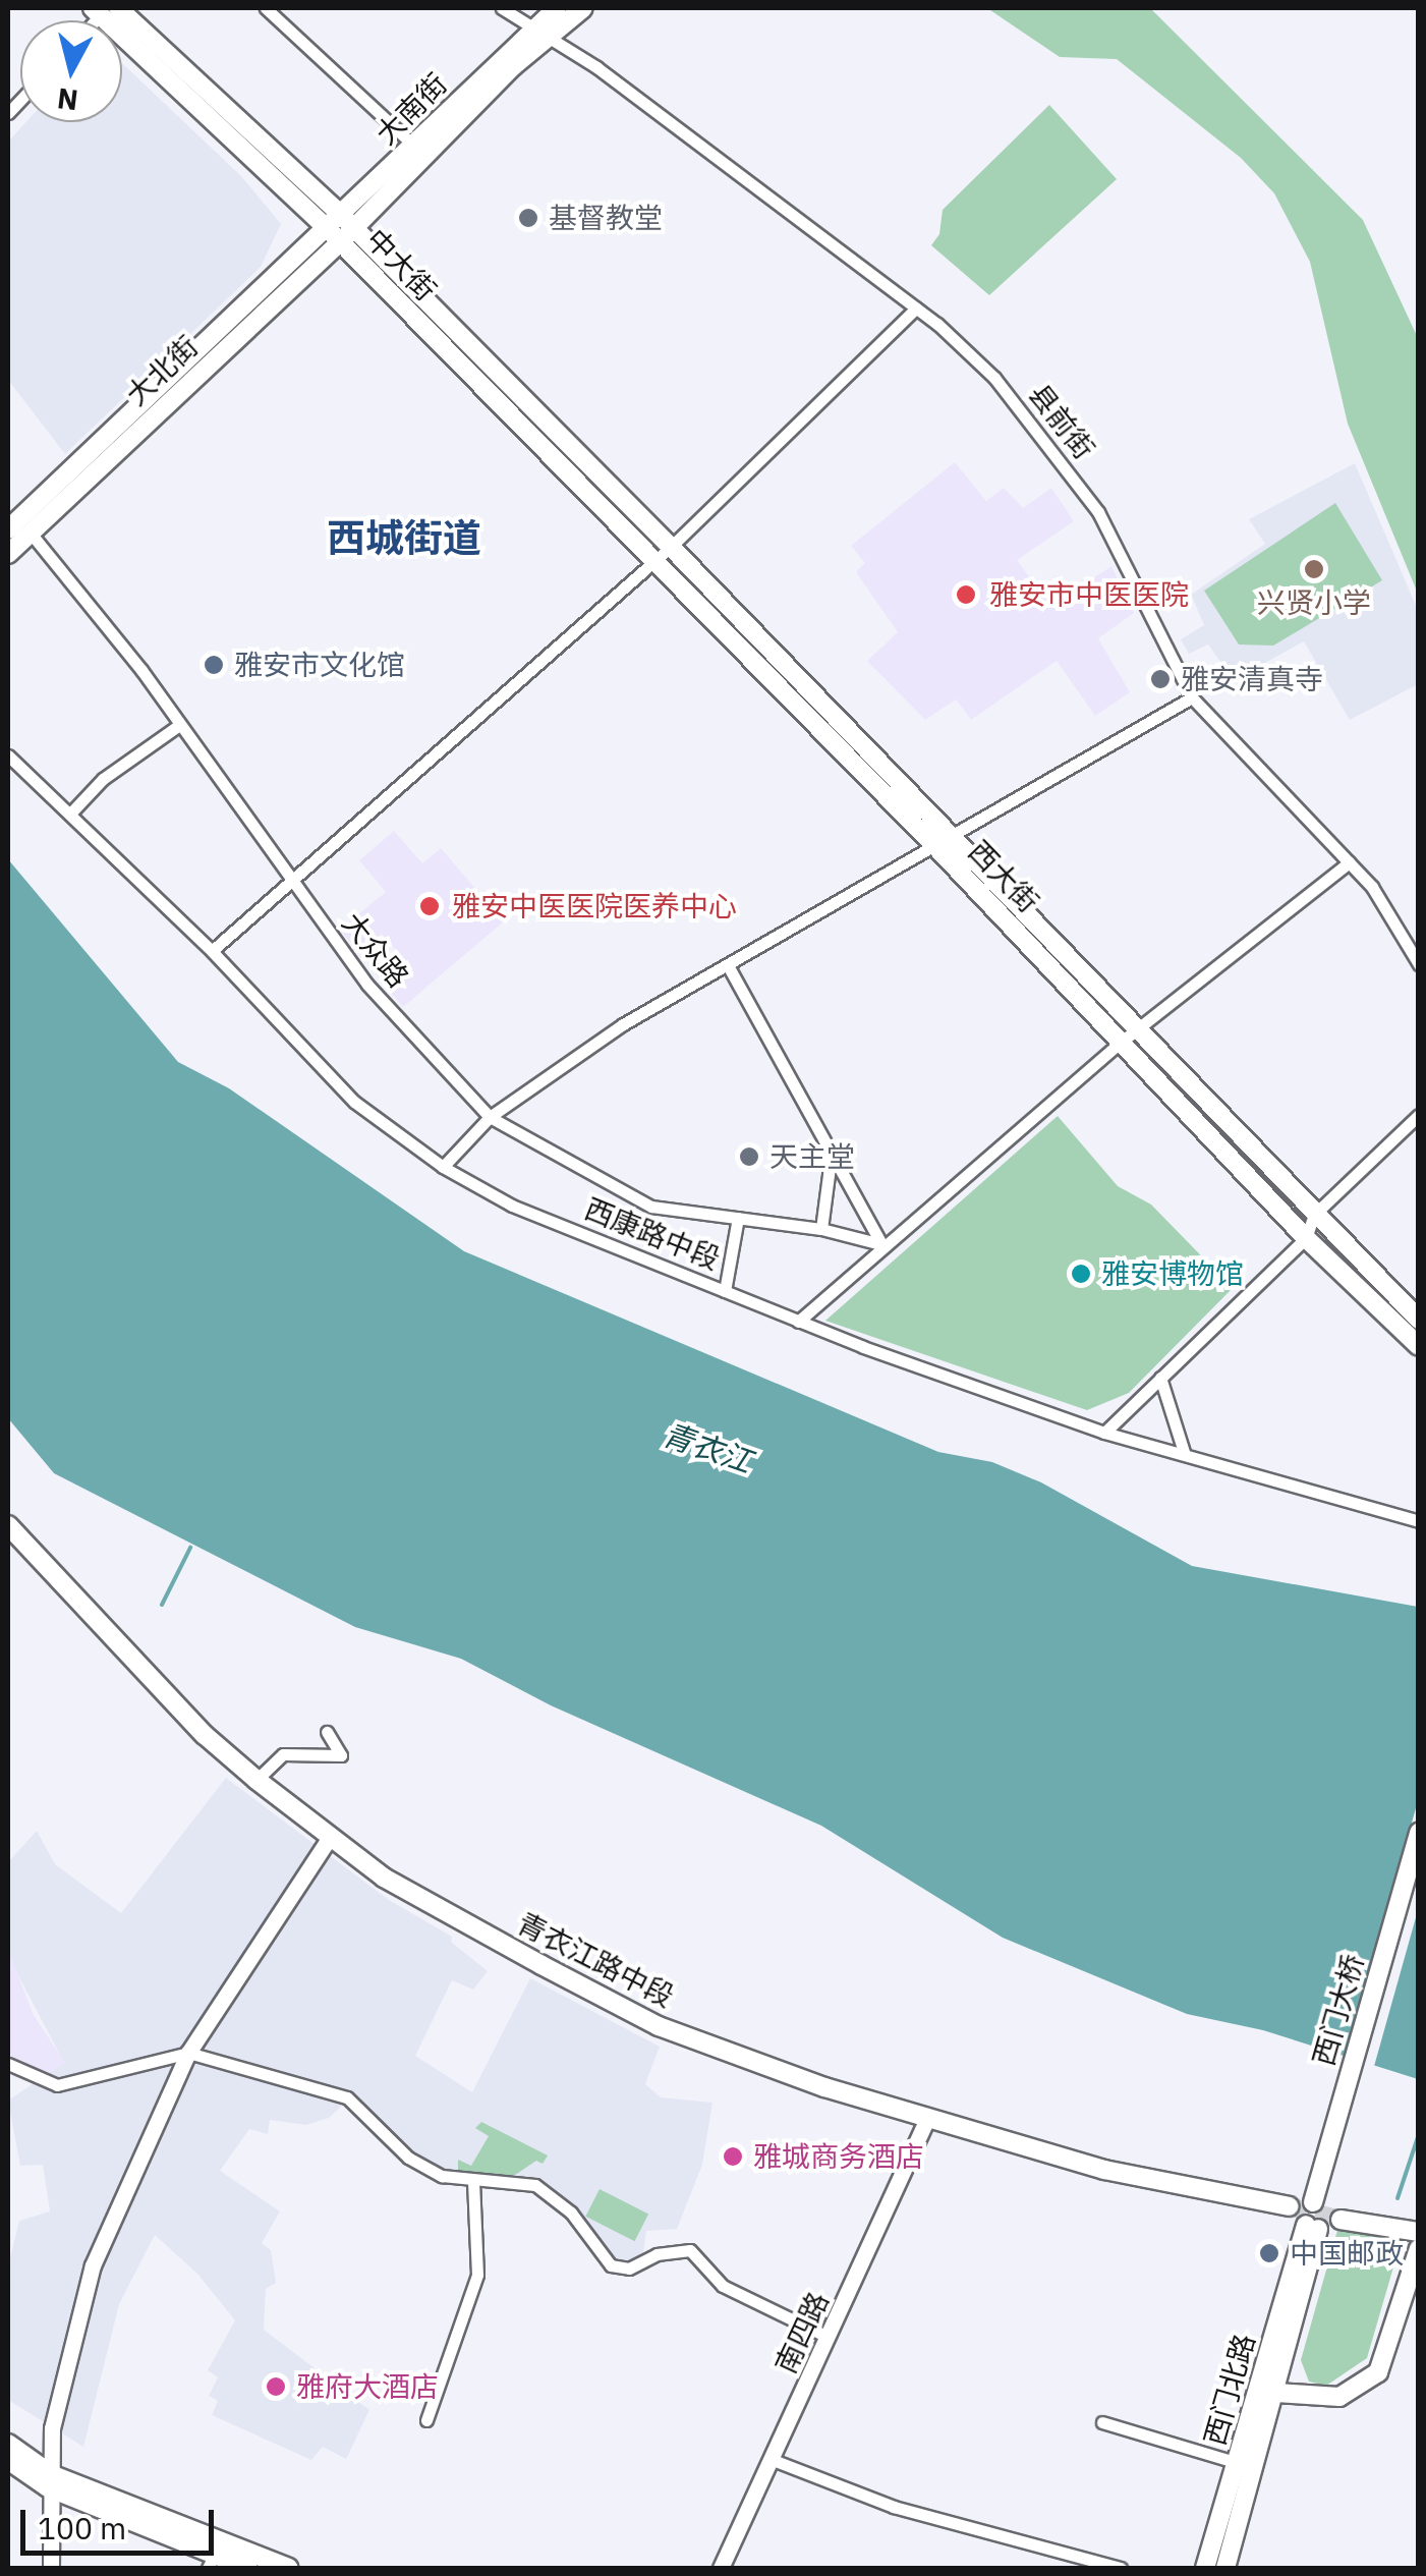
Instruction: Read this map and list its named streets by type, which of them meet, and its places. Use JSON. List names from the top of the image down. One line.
{"streets":{"main road":["大南街","中大街","大北街","西大街","青衣江路中段","西门大桥","西门北路"],"street":["县前街","大众路","西康路中段","南四路"]},"crossings":[["大南街","中大街"],["大南街","大北街"],["大南街","县前街"],["大南街","西大街"],["中大街","大北街"],["中大街","西大街"],["大北街","西大街"],["大北街","大众路"],["青衣江路中段","南四路"]],"districts":["西城街道"],"water":["青衣江"],"places":["基督教堂","兴贤小学","雅安市中医医院","雅安市文化馆","雅安清真寺","雅安中医医院医养中心","天主堂","雅安博物馆","雅城商务酒店","中国邮政","雅府大酒店"],"scale_bar":"100 m","north":"bottom"}
